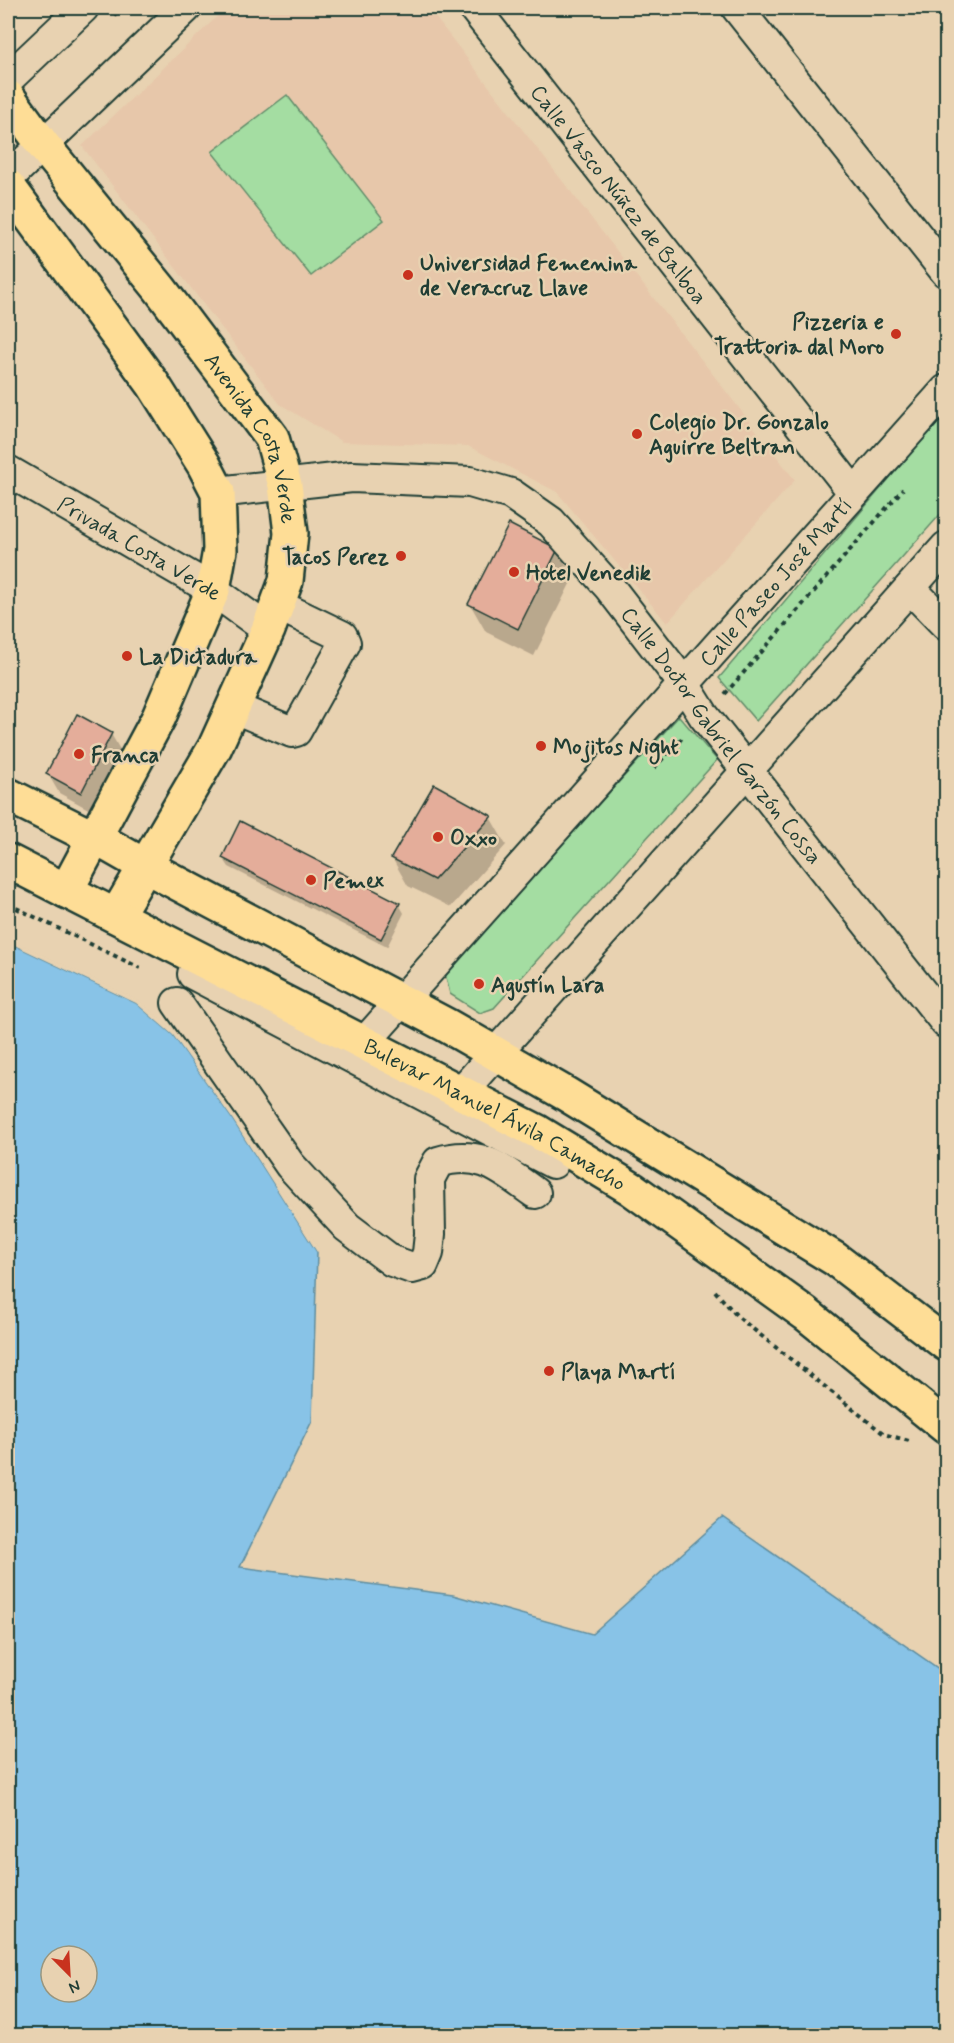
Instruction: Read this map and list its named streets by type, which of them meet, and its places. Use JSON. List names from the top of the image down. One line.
{"streets":{"main road":["Avenida Costa Verde","Bulevar Manuel Ávila Camacho"],"street":["Calle Vasco Núñez de Balboa","Privada Costa Verde","Calle Paseo José Martí","Calle Doctor Gabriel Garzón Cossa"]},"crossings":[["Calle Vasco Núñez de Balboa","Calle Paseo José Martí"],["Avenida Costa Verde","Privada Costa Verde"],["Avenida Costa Verde","Calle Doctor Gabriel Garzón Cossa"],["Avenida Costa Verde","Bulevar Manuel Ávila Camacho"],["Calle Paseo José Martí","Calle Doctor Gabriel Garzón Cossa"],["Calle Paseo José Martí","Bulevar Manuel Ávila Camacho"]],"places":["Universidad Femenina de Veracruz Llave","Pizzeria e Trattoria dal Moro","Colegio Dr. Gonzalo Aguirre Beltran","Tacos Perez","Hotel Venedik","La Dictadura","Mojitos Night","Franca","Oxxo","Pemex","Agustín Lara","Playa Martí"],"north":"bottom right"}
